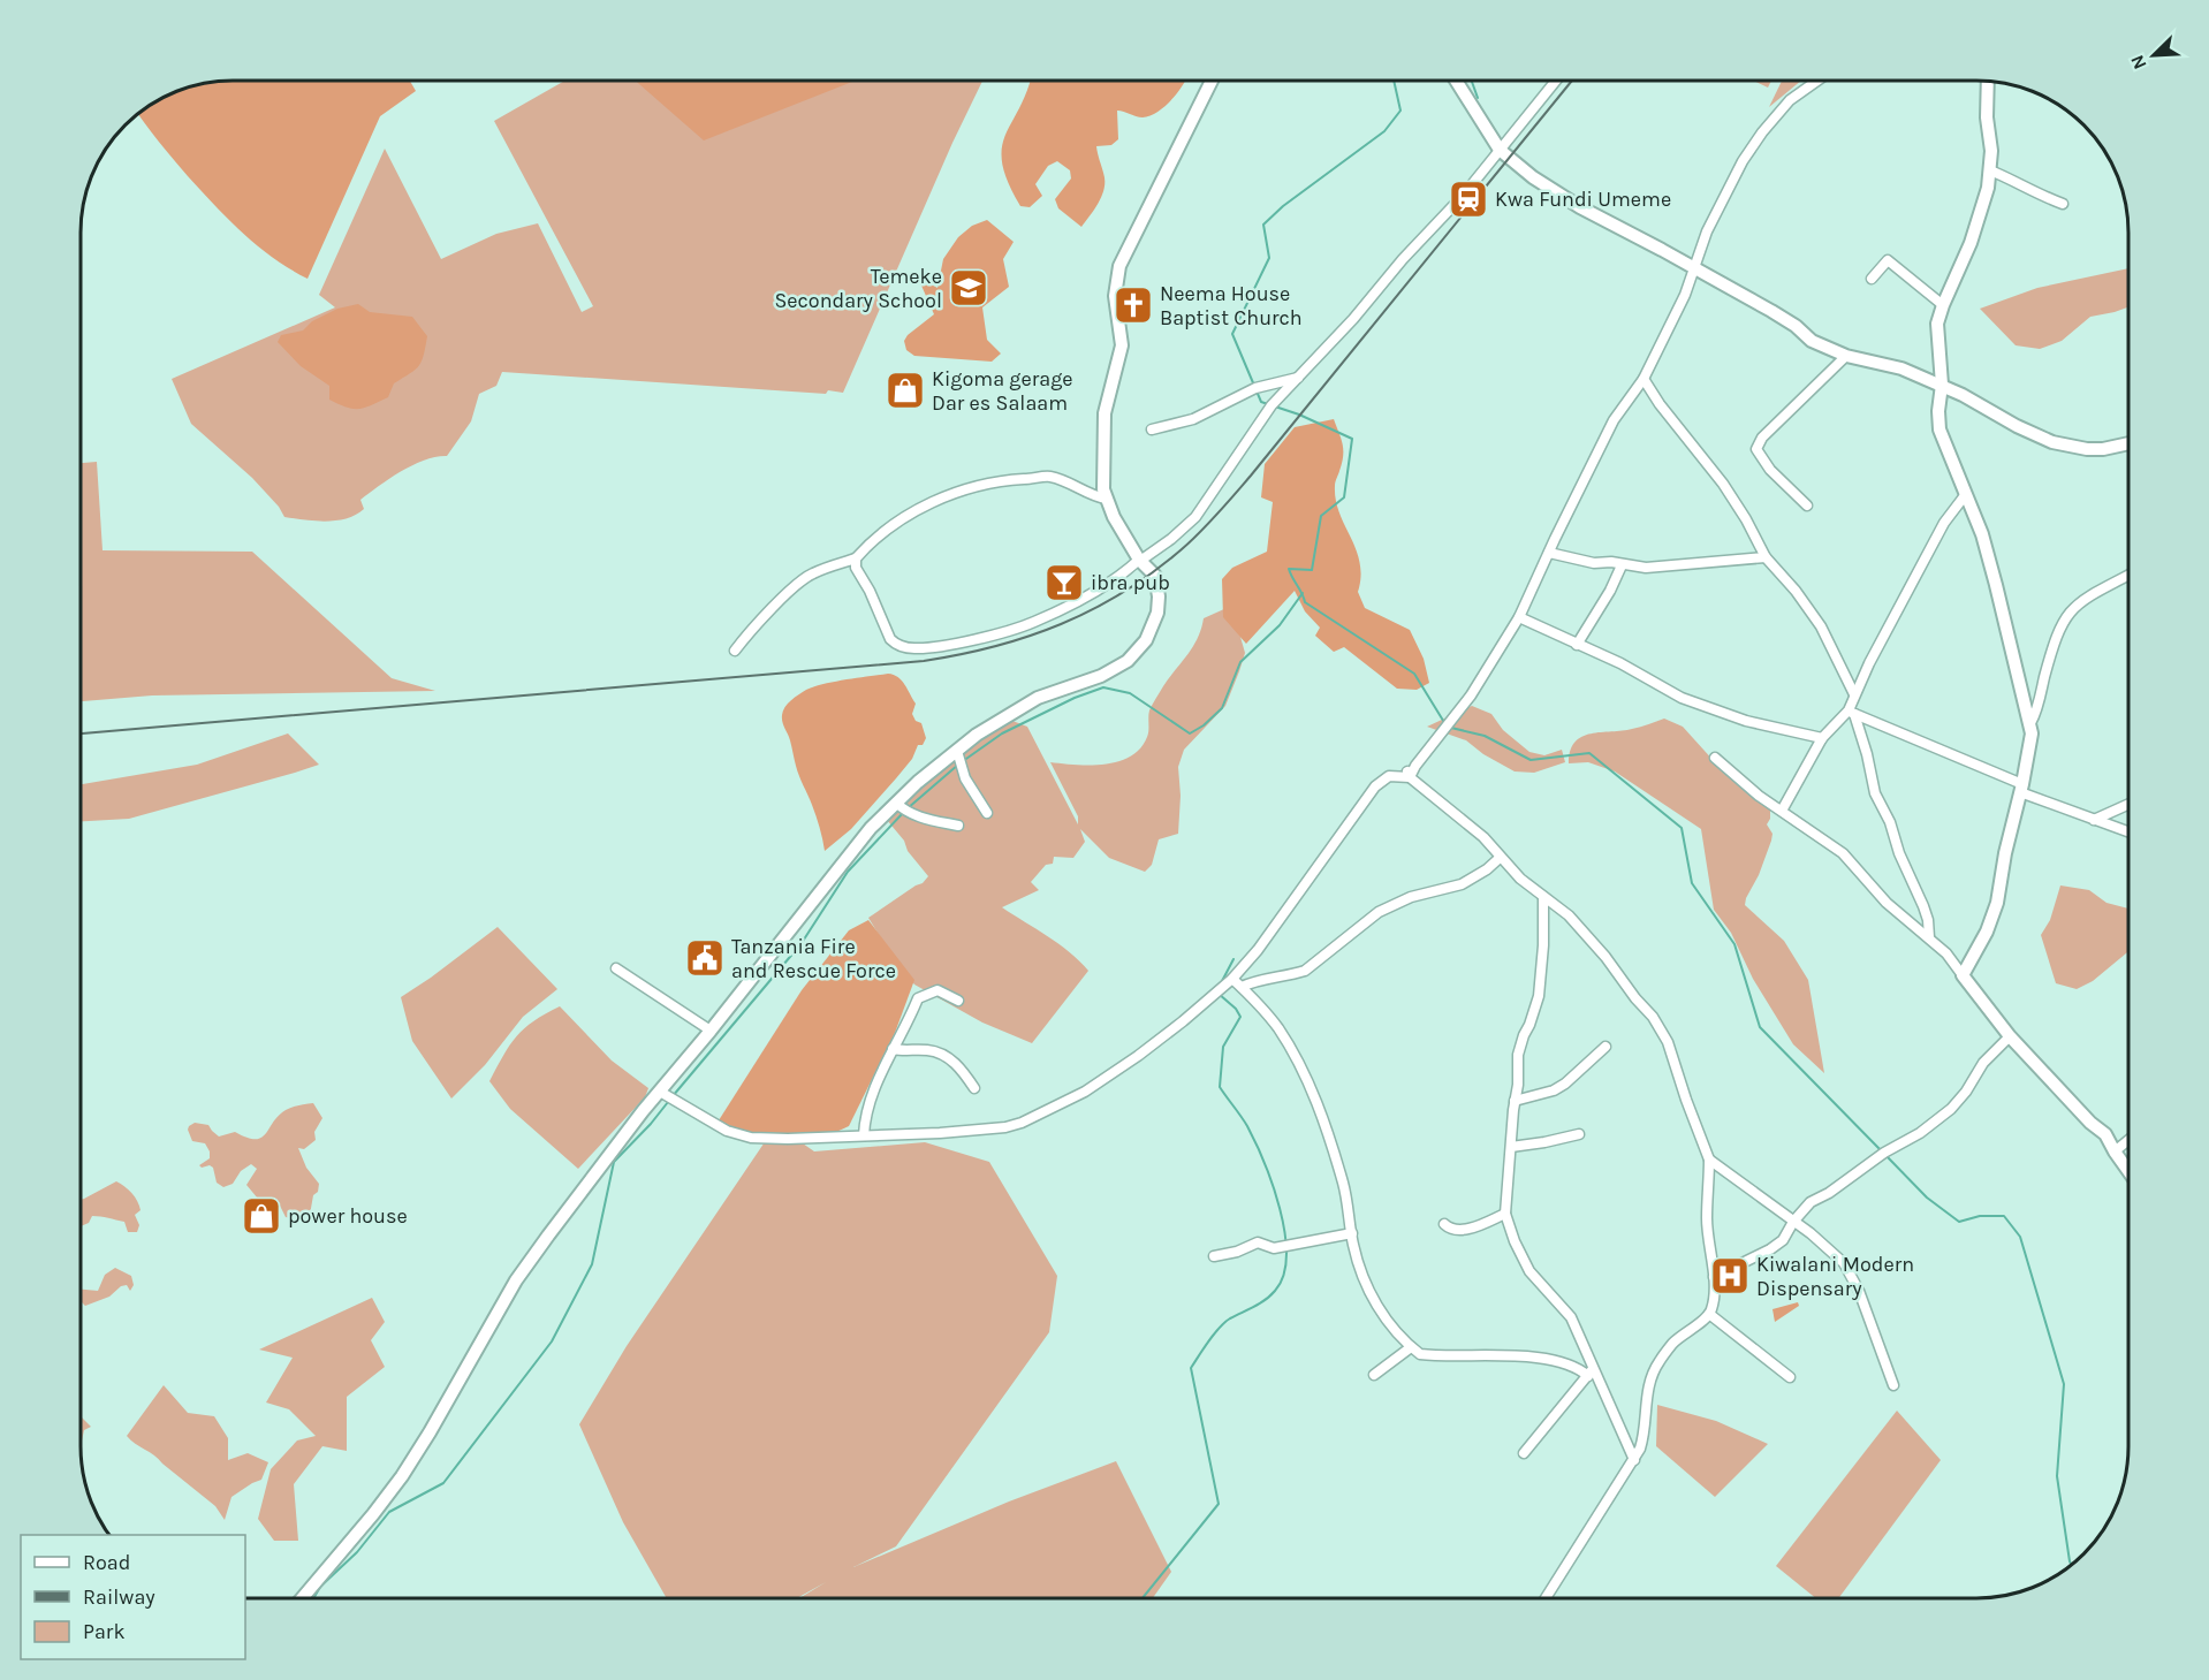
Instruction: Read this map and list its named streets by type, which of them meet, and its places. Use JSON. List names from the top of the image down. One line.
{"places":{"station":["Kwa Fundi Umeme"],"school or university":["Temeke Secondary School"],"church":["Neema House Baptist Church"],"shop":["Kigoma gerage Dar es Salaam","power house"],"bar":["ibra pub"],"public building":["Tanzania Fire and Rescue Force"],"hospital":["Kiwalani Modern Dispensary"]},"legend":["Road","Railway","Park"],"north":"bottom left"}
